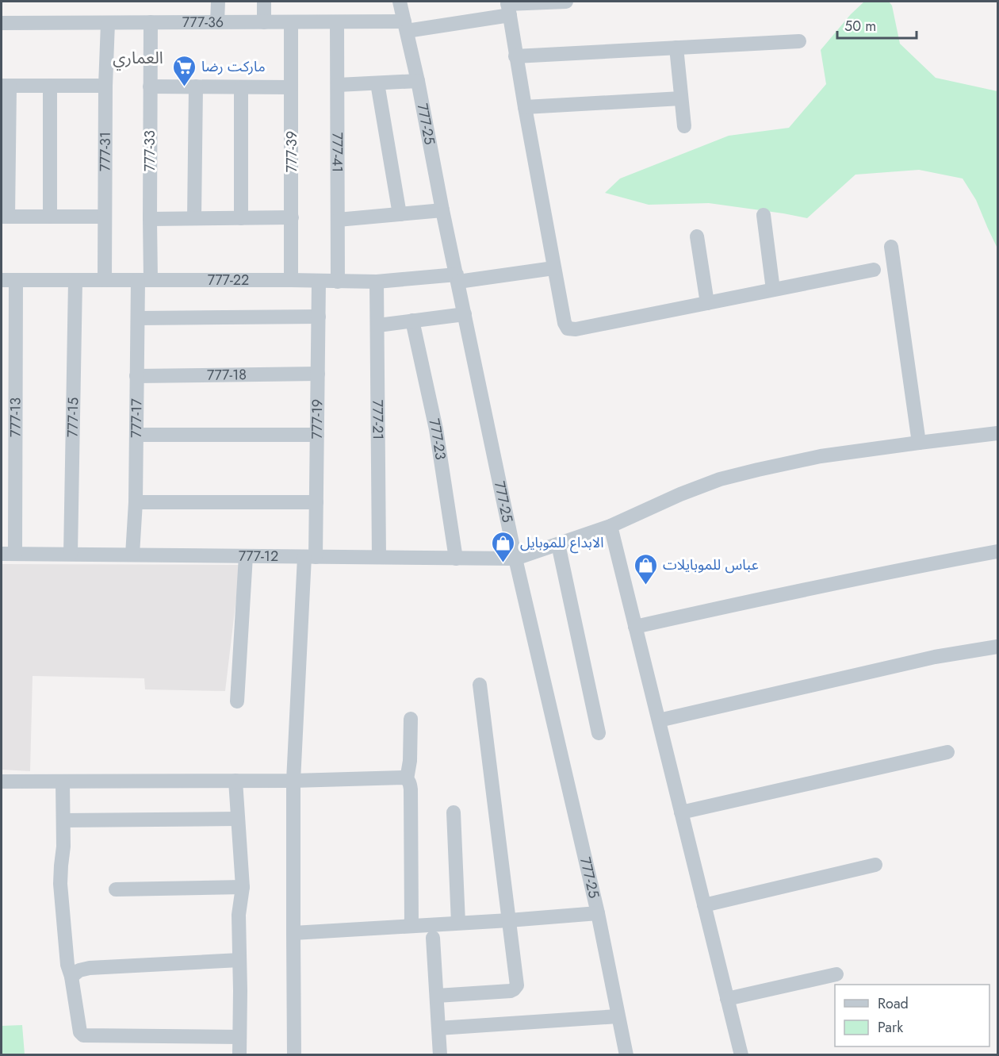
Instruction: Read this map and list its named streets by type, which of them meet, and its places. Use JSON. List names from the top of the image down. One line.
{"streets":{"street":["777-36","777-25","777-33","777-31","777-39","777-41","777-22","777-18","777-13","777-15","777-17","777-19","777-21","777-23","777-12"]},"crossings":[["777-36","777-25"],["777-36","777-33"],["777-36","777-31"],["777-36","777-39"],["777-36","777-41"],["777-25","777-22"],["777-25","777-12"],["777-33","777-22"],["777-33","777-17"],["777-31","777-22"],["777-39","777-22"],["777-41","777-22"],["777-22","777-13"],["777-22","777-15"],["777-22","777-17"],["777-22","777-19"],["777-22","777-21"],["777-18","777-17"],["777-18","777-19"],["777-13","777-12"],["777-15","777-12"],["777-17","777-12"],["777-19","777-12"],["777-21","777-12"],["777-23","777-12"]],"districts":["العماري"],"places":{"supermarket":["ماركت رضا"],"shop":["الابداع للموبايل","عباس للموبايلات"]},"legend":["Road","Park"],"scale_bar":"50 m"}
